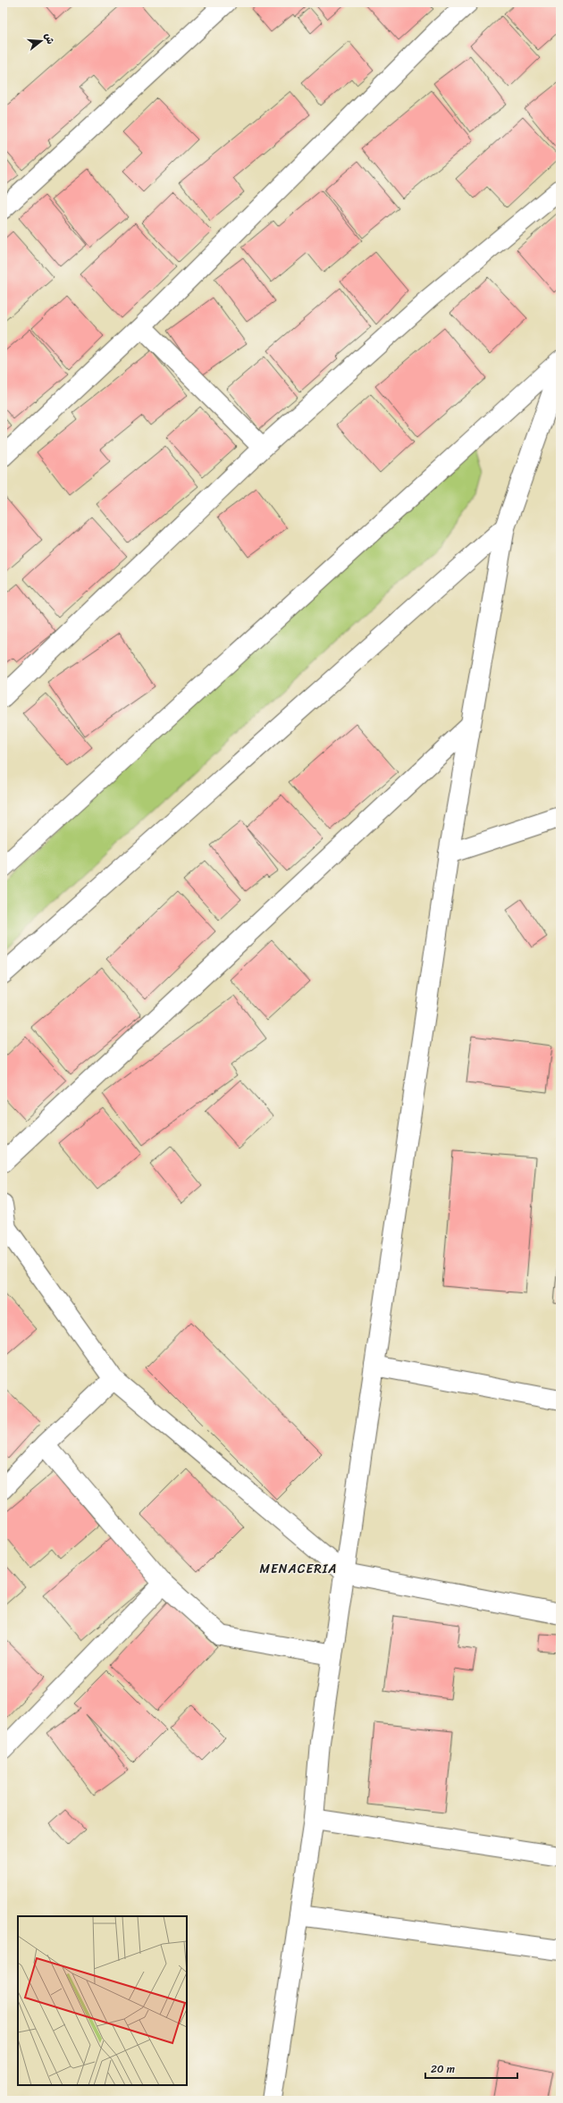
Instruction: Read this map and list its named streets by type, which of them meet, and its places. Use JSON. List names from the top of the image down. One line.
{"districts":["MENACERIA"],"scale_bar":"20 m","north":"right"}
